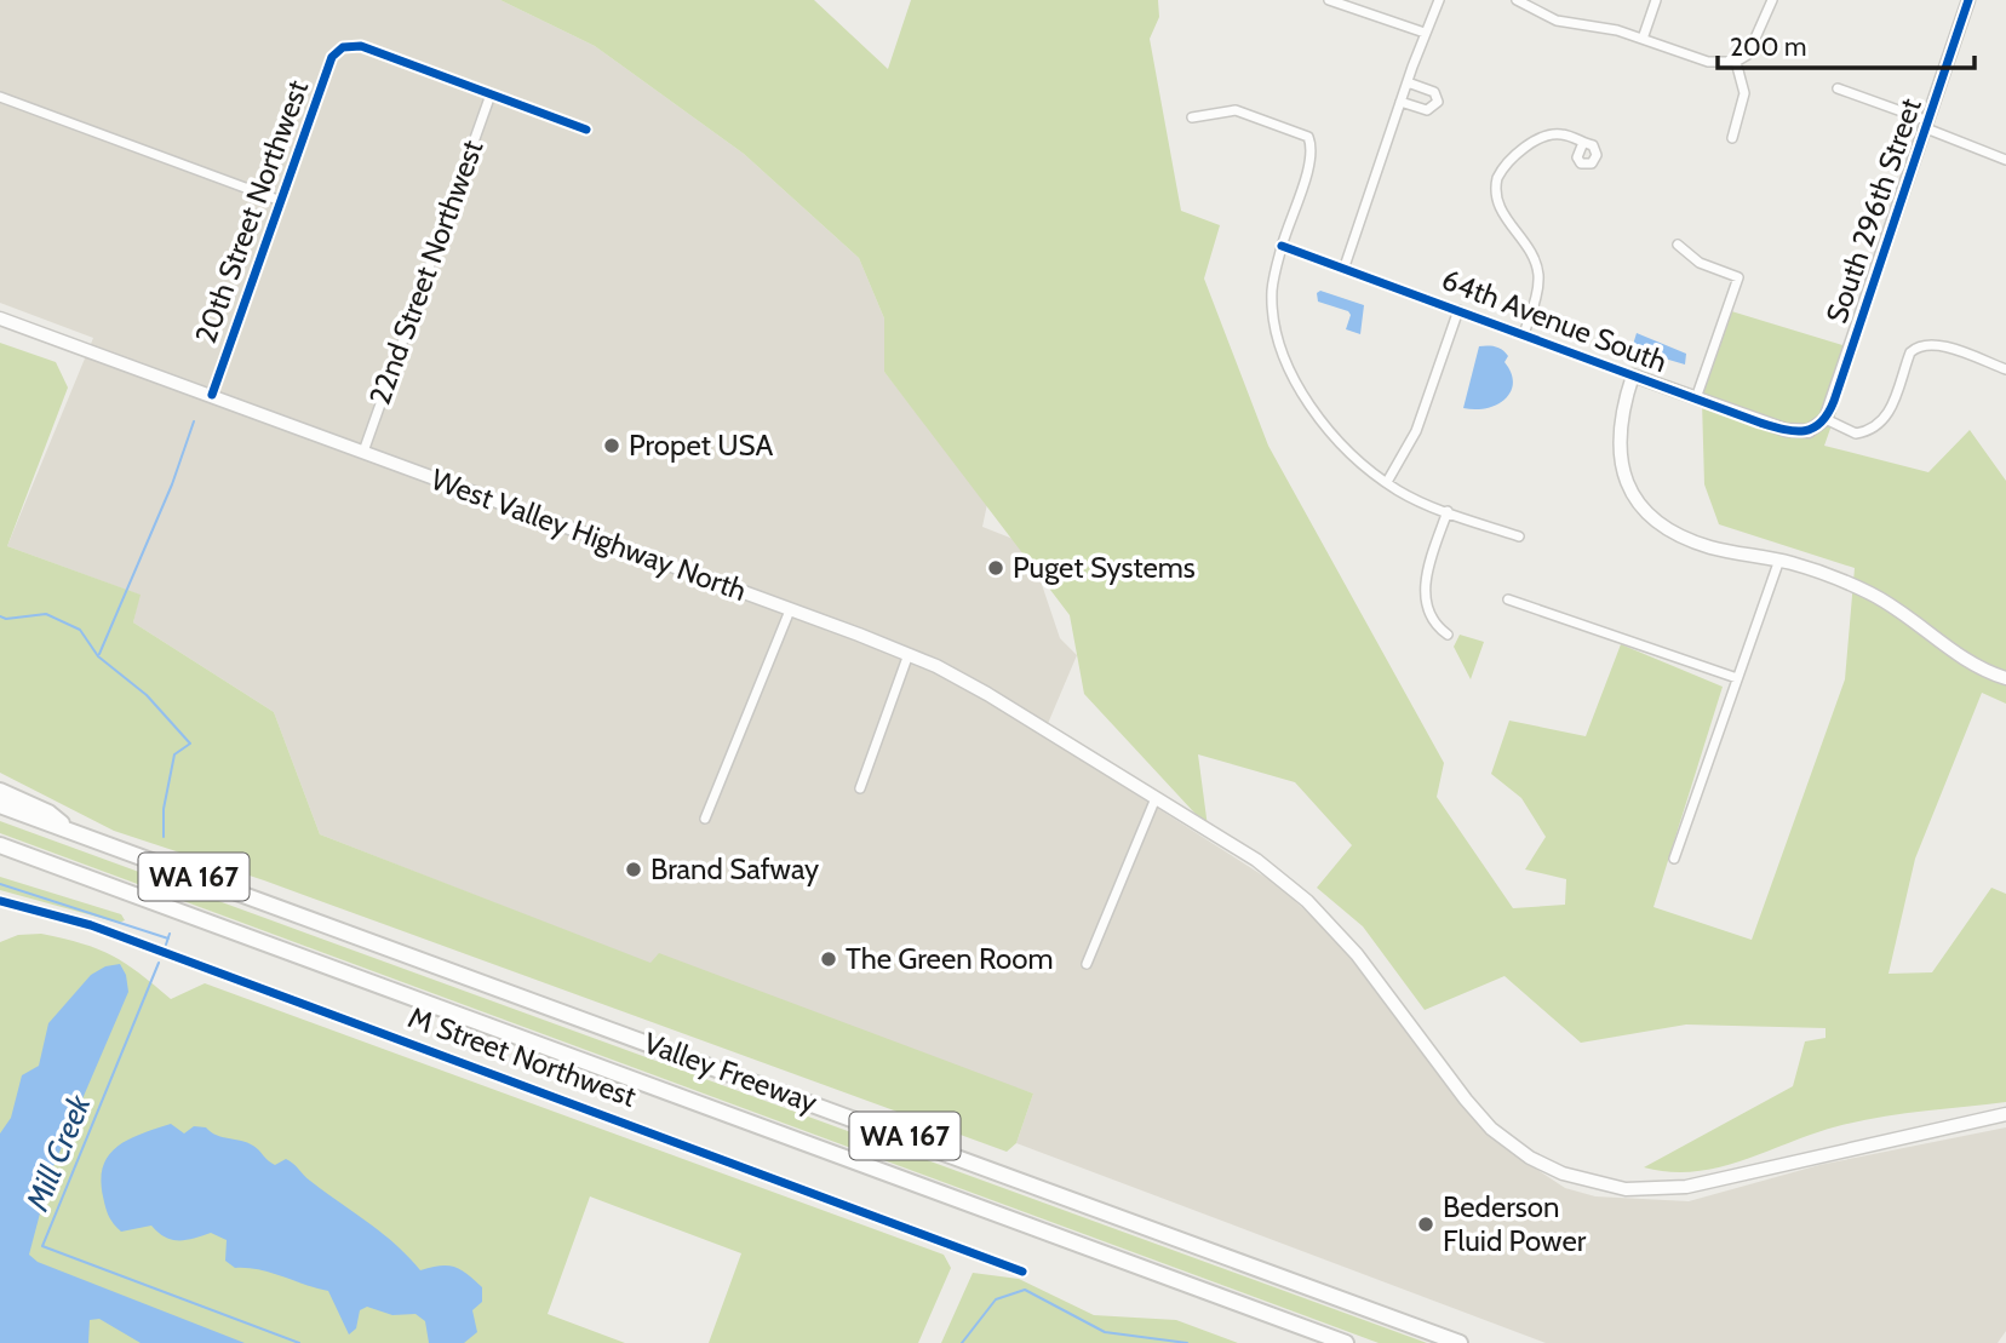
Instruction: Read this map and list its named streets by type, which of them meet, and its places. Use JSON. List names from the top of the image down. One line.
{"streets":{"highway":["WA 167","Valley Freeway"],"main road":["South 296th Street","64th Avenue South","West Valley Highway North"],"street":["20th Street Northwest","22nd Street Northwest","M Street Northwest"]},"crossings":[["South 296th Street","64th Avenue South"],["20th Street Northwest","22nd Street Northwest"],["20th Street Northwest","West Valley Highway North"],["22nd Street Northwest","West Valley Highway North"]],"water":["Mill Creek"],"places":["Propet USA","Puget Systems","Brand Safway","The Green Room","Bederson Fluid Power"],"scale_bar":"200 m"}
